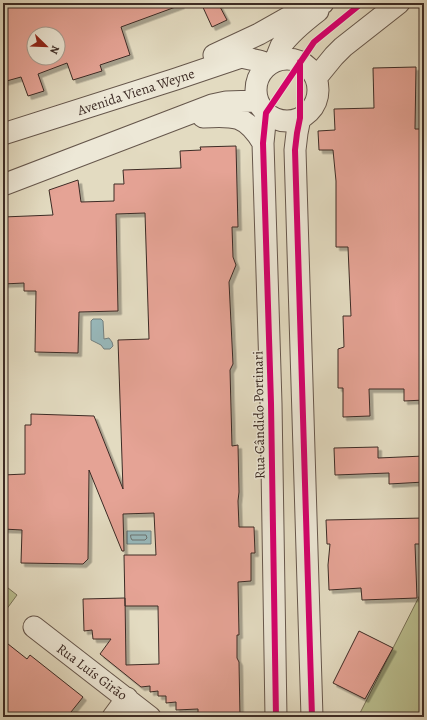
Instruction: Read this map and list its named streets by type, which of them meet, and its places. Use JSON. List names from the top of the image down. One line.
{"streets":{"street":["Avenida Viena Weyne","Rua Cândido Portinari","Rua Luís Girão"]},"crossings":[["Avenida Viena Weyne","Rua Cândido Portinari"]],"north":"bottom right"}
